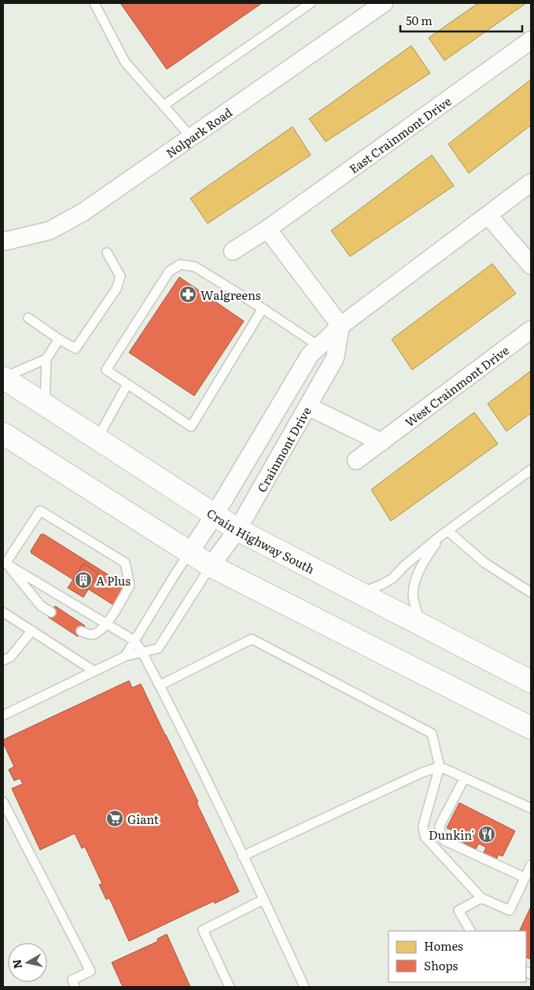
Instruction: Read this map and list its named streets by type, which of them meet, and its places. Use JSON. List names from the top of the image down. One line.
{"streets":{"main road":["Crain Highway South"],"street":["Nolpark Road","East Crainmont Drive","West Crainmont Drive","Crainmont Drive"]},"crossings":[["Crainmont Drive","Crain Highway South"]],"places":{"pharmacy":["Walgreens"],"building":["A Plus"],"supermarket":["Giant"],"restaurant":["Dunkin'"]},"legend":["Homes","Shops"],"scale_bar":"50 m","north":"left"}
